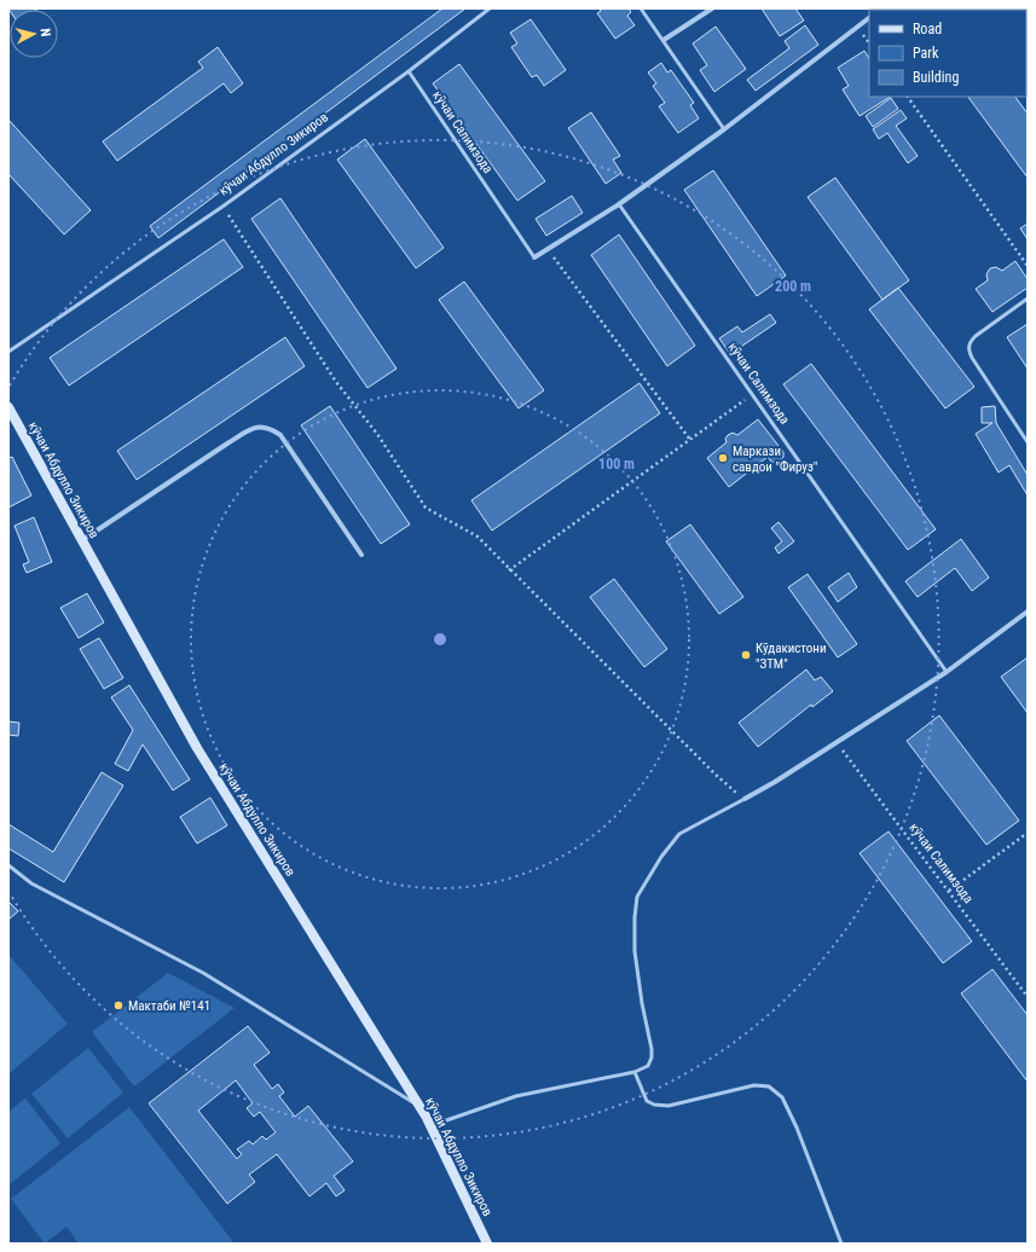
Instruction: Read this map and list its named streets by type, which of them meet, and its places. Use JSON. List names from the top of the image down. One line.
{"streets":{"street":["кӯчаи Салимзода","кӯчаи Абдулло Зикиров"]},"crossings":[["кӯчаи Салимзода","кӯчаи Абдулло Зикиров"]],"places":["Маркази савдои \"Фируз\"","Кӯдакистони \"ЗТМ\"","Мактаби №141"],"legend":["Road","Park","Building"],"north":"right","rings":["200 m","100 m"]}
